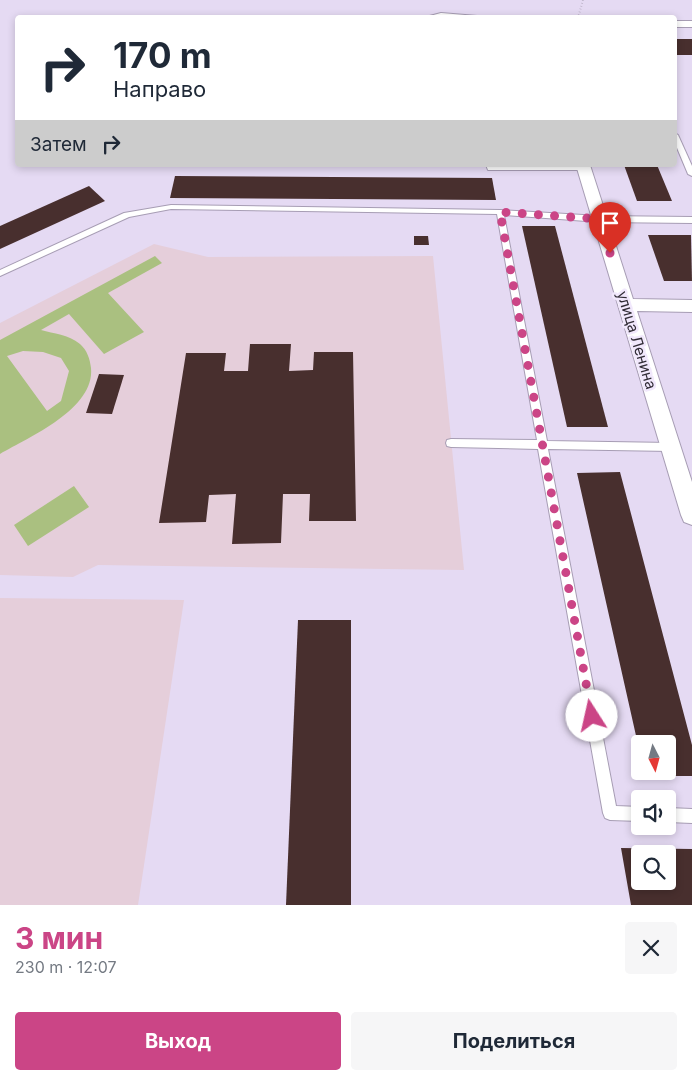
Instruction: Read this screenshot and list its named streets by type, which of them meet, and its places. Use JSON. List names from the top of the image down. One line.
{"streets":{"street":["улица Ленина"]},"north":"bottom","page":{"turn":["170 m","Направо"],"then":"Затем","heading":["3 мин","230 m · 12:07"],"buttons":["Выход","Поделиться"]}}
